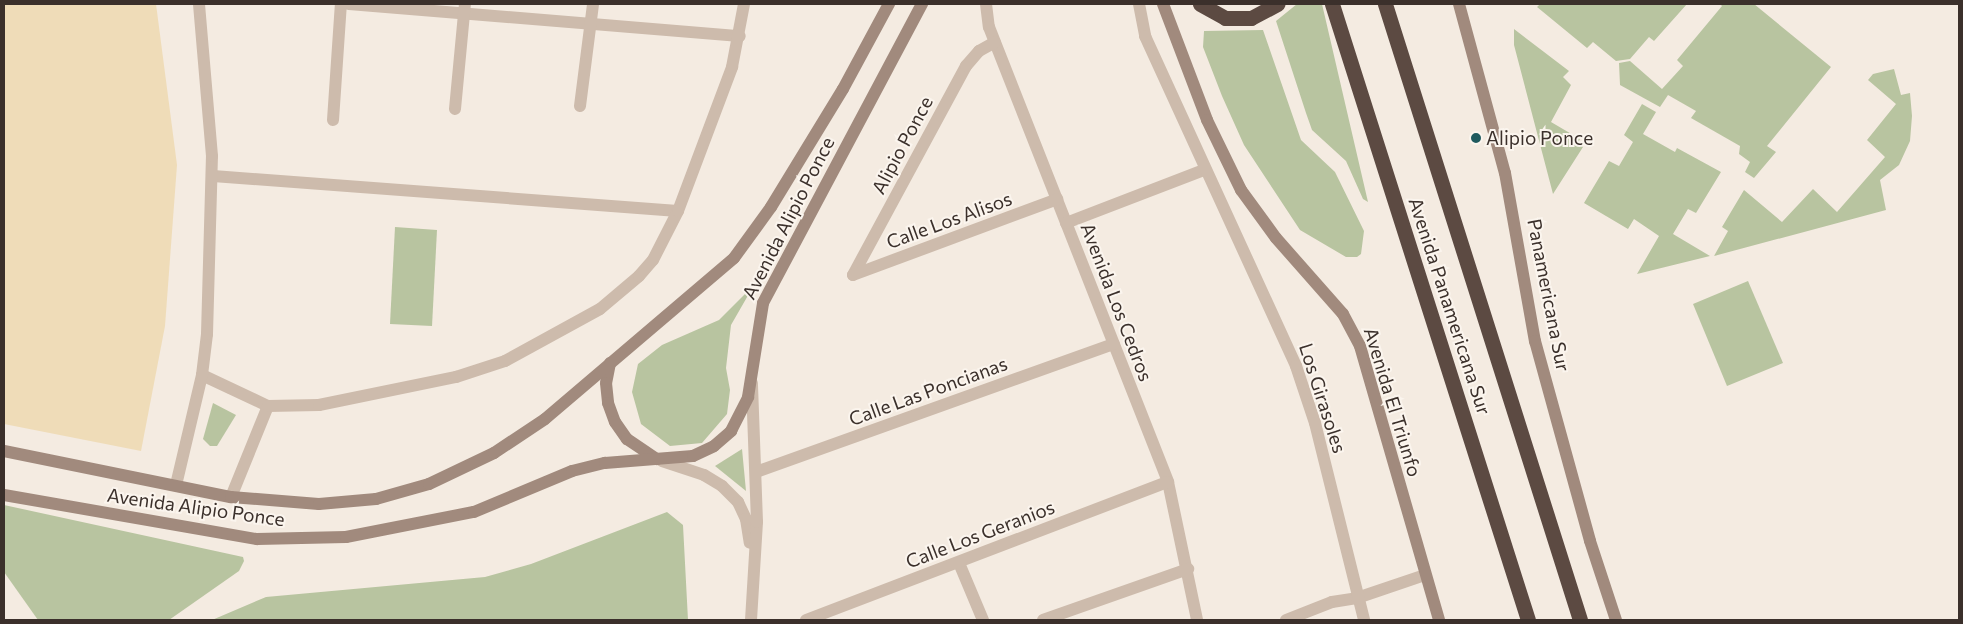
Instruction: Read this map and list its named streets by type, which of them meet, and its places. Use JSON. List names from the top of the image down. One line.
{"streets":{"highway":["Avenida Panamericana Sur"],"main road":["Avenida Alipio Ponce","Panamericana Sur","Avenida El Triunfo"],"street":["Alipio Ponce","Calle Los Alisos","Avenida Los Cedros","Calle Las Poncianas","Los Girasoles","Calle Los Geranios"]},"crossings":[["Alipio Ponce","Calle Los Alisos"],["Alipio Ponce","Avenida Los Cedros"],["Calle Los Alisos","Avenida Los Cedros"],["Avenida Los Cedros","Calle Las Poncianas"],["Avenida Los Cedros","Calle Los Geranios"]],"places":["Alipio Ponce"]}
